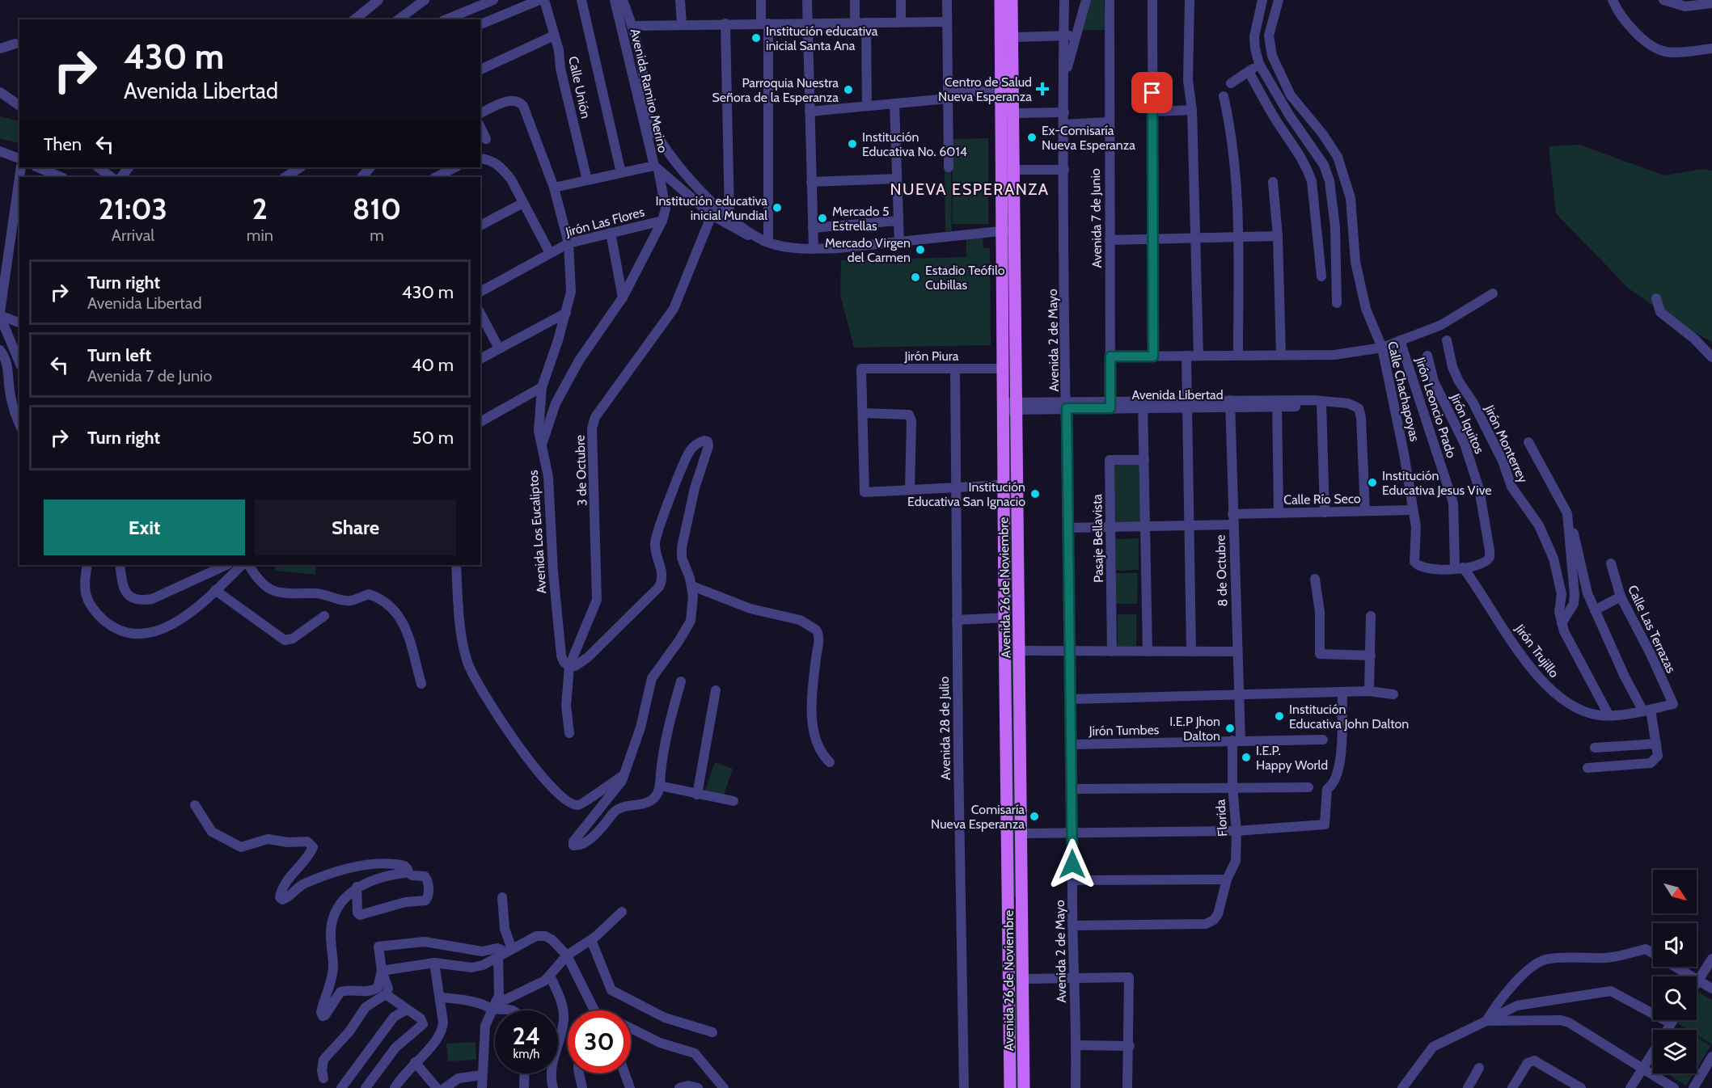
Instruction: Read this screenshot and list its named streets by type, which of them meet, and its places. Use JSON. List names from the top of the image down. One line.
{"streets":{"main road":["Avenida 26 de Noviembre"],"street":["Calle Unión","Avenida Ramiro Merino","Avenida 7 de Junio","Jirón Las Flores","Avenida 2 de Mayo","Jirón Piura","Calle Chachapoyas","Avenida Libertad","Jirón Leoncio Prado","Jirón Iquitos","Jirón Monterrey","3 de Octubre","Calle Río Seco","Avenida Los Eucaliptos","Pasaje Bellavista","8 de Octubre","Calle Las Terrazas","Jirón Trujillo","Avenida 28 de Julio","Jirón Tumbes","Florida"]},"crossings":[["Avenida Ramiro Merino","3 de Octubre"],["Avenida Ramiro Merino","Avenida 26 de Noviembre"],["Avenida 7 de Junio","Avenida Libertad"],["Jirón Las Flores","Avenida Los Eucaliptos"],["Avenida 2 de Mayo","Avenida Libertad"],["Avenida 2 de Mayo","Jirón Tumbes"],["Avenida 2 de Mayo","Florida"],["Jirón Piura","Avenida 26 de Noviembre"],["Jirón Piura","Avenida 28 de Julio"],["Calle Chachapoyas","Jirón Leoncio Prado"],["Calle Chachapoyas","Jirón Iquitos"],["Calle Chachapoyas","Calle Río Seco"],["Calle Chachapoyas","Jirón Trujillo"],["Avenida Libertad","Calle Río Seco"],["Avenida Libertad","8 de Octubre"],["Avenida Libertad","Avenida 26 de Noviembre"],["Jirón Leoncio Prado","Jirón Iquitos"],["Jirón Leoncio Prado","Jirón Trujillo"],["Jirón Iquitos","Jirón Trujillo"],["Jirón Monterrey","Jirón Trujillo"],["3 de Octubre","Avenida Los Eucaliptos"],["Calle Río Seco","8 de Octubre"],["8 de Octubre","Jirón Tumbes"],["8 de Octubre","Florida"],["Calle Las Terrazas","Jirón Trujillo"],["Jirón Tumbes","Florida"]],"districts":["NUEVA ESPERANZA"],"places":{"other":["Institución educativa inicial Santa Ana","Parroquia Nuestra Señora de la Esperanza","Ex-Comisaría Nueva Esperanza","Institución Educativa No. 6014","Institución educativa inicial Mundial","Mercado 5 Estrellas","Mercado Virgen del Carmen","Estadio Teófilo Cubillas","Institución Educativa Jesus Vive","Institución Educativa San Ignacio","Institución Educativa John Dalton","I.E.P Jhon Dalton","I.E.P. Happy World","Comisaría Nueva Esperanza"],"health":["Centro de Salud Nueva Esperanza"]},"north":"bottom right","page":{"turn":["430 m","Avenida Libertad"],"then":"Then","eta":["21:03","Arrival","2","min","810","m"],"list":[{"name":"Turn right","note":"Avenida Libertad","value":"430 m"},{"name":"Turn left","note":"Avenida 7 de Junio","value":"40 m"},{"name":"Turn right","value":"50 m"}],"buttons":["Exit","Share"],"speed":"24 km/h","limit":"30"}}
